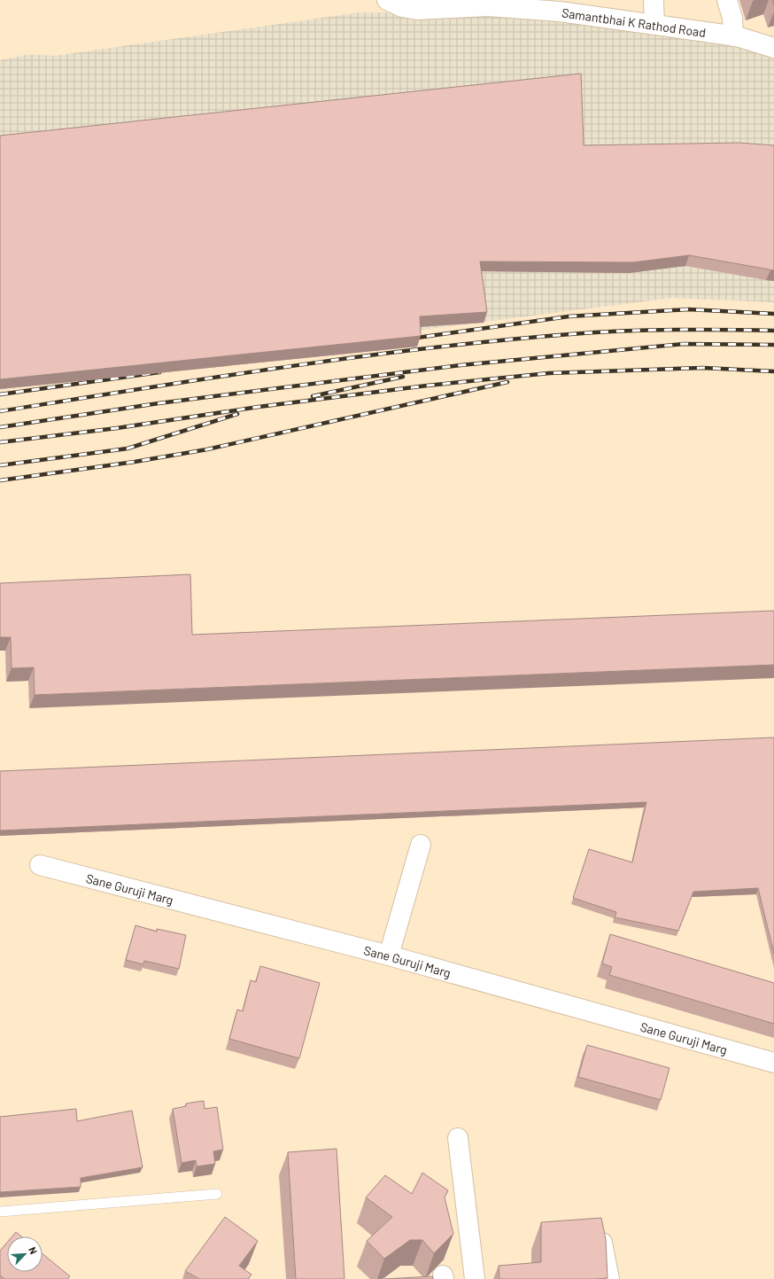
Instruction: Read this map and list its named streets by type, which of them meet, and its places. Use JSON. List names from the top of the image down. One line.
{"streets":{"street":["Samantbhai K Rathod Road","Sane Guruji Marg"]},"north":"top right"}
